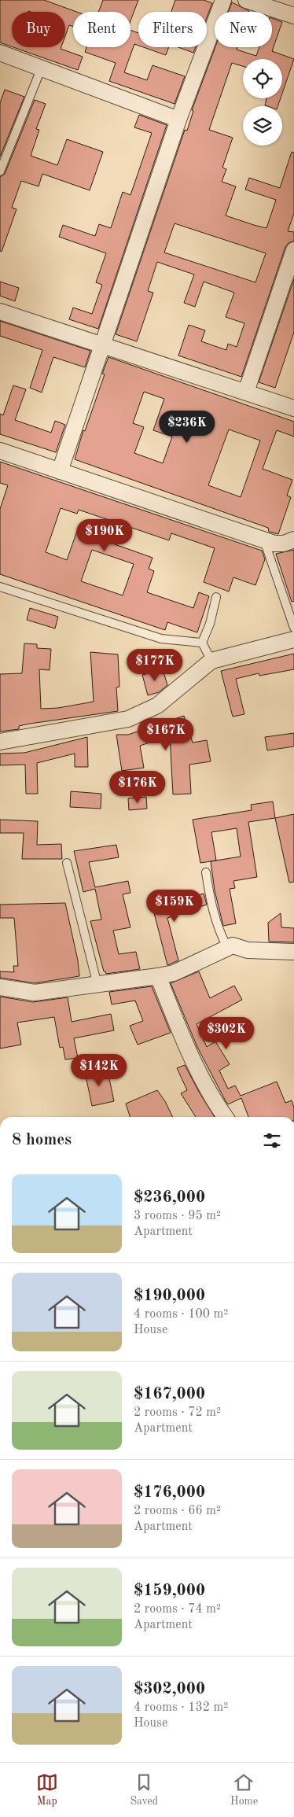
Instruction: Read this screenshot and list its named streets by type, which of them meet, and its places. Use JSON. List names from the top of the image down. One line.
{"page":{"chip":["Buy","Rent","Filters","New"],"price":["$236K","$190K","$177K","$167K","$176K","$159K","$302K","$142K"],"heading":"8 homes","list":[{"name":"$236,000","note":"3 rooms · 95 m² · Apartment"},{"name":"$190,000","note":"4 rooms · 100 m² · House"},{"name":"$167,000","note":"2 rooms · 72 m² · Apartment"},{"name":"$176,000","note":"2 rooms · 66 m² · Apartment"},{"name":"$159,000","note":"2 rooms · 74 m² · Apartment"},{"name":"$302,000","note":"4 rooms · 132 m² · House"}],"tabs":["Map","Saved","Home"]}}
